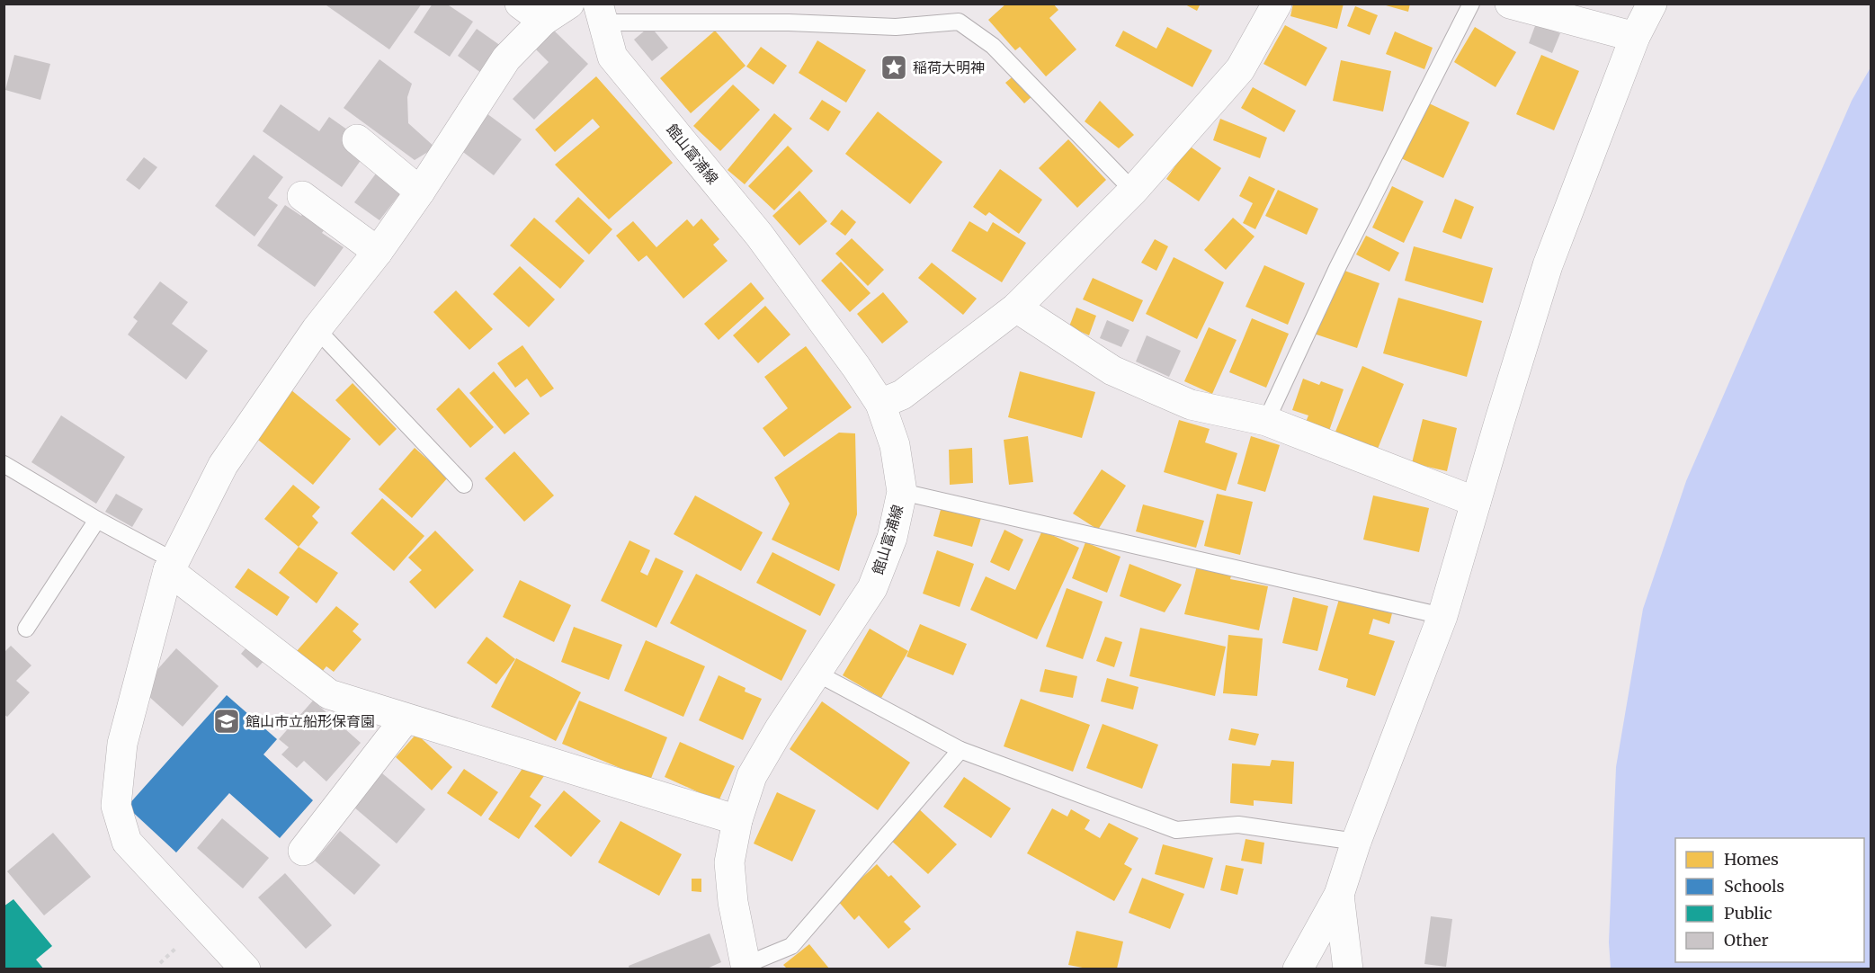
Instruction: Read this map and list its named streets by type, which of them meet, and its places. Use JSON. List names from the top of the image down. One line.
{"streets":{"street":["館山富浦線"]},"places":{"place":["稲荷大明神"],"school or university":["館山市立船形保育園"]},"legend":["Homes","Schools","Public","Other"]}
